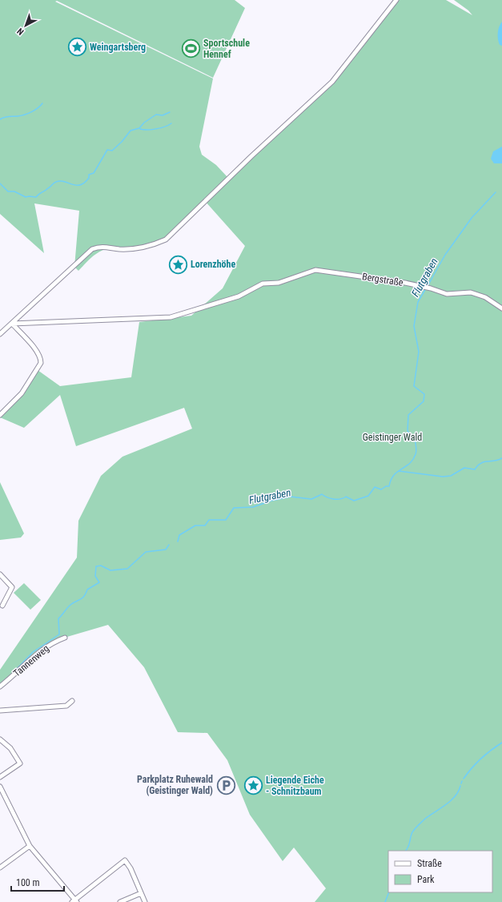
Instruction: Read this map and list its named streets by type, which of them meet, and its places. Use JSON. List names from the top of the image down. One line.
{"streets":{"street":["Bergstraße","Tannenweg"]},"water":["Flutgraben"],"parks":["Geistinger Wald"],"places":{"place":["Weingartsberg","Lorenzhöhe","Liegende Eiche - Schnitzbaum"],"sports":["Sportschule Hennef"],"parking":["Parkplatz Ruhewald (Geistinger Wald)"]},"legend":["Straße","Park"],"scale_bar":"100 m","north":"bottom left"}
